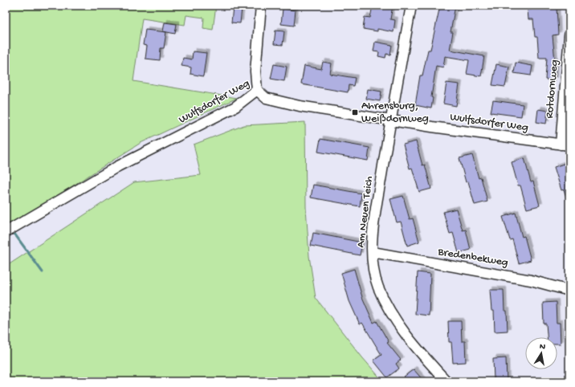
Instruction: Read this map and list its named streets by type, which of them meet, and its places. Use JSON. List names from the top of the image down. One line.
{"streets":{"street":["Rotdornweg","Wulfsdorfer Weg","Am Neuen Teich","Bredenbekweg"]},"crossings":[["Rotdornweg","Wulfsdorfer Weg"],["Wulfsdorfer Weg","Am Neuen Teich"],["Am Neuen Teich","Bredenbekweg"]],"places":{"transit":["Ahrensburg, Weißdornweg"]},"north":"top"}
